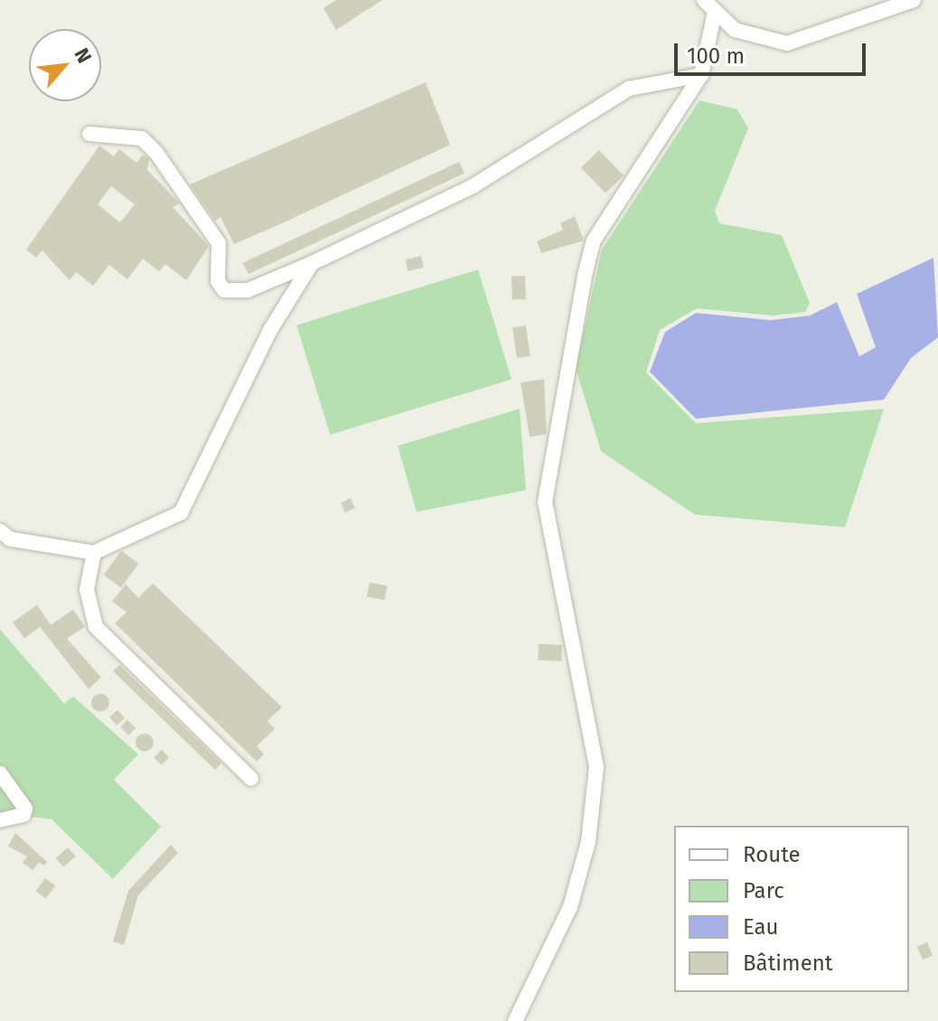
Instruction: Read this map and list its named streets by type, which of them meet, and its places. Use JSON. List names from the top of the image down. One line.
{"legend":["Route","Parc","Eau","Bâtiment"],"scale_bar":"100 m","north":"top right"}
